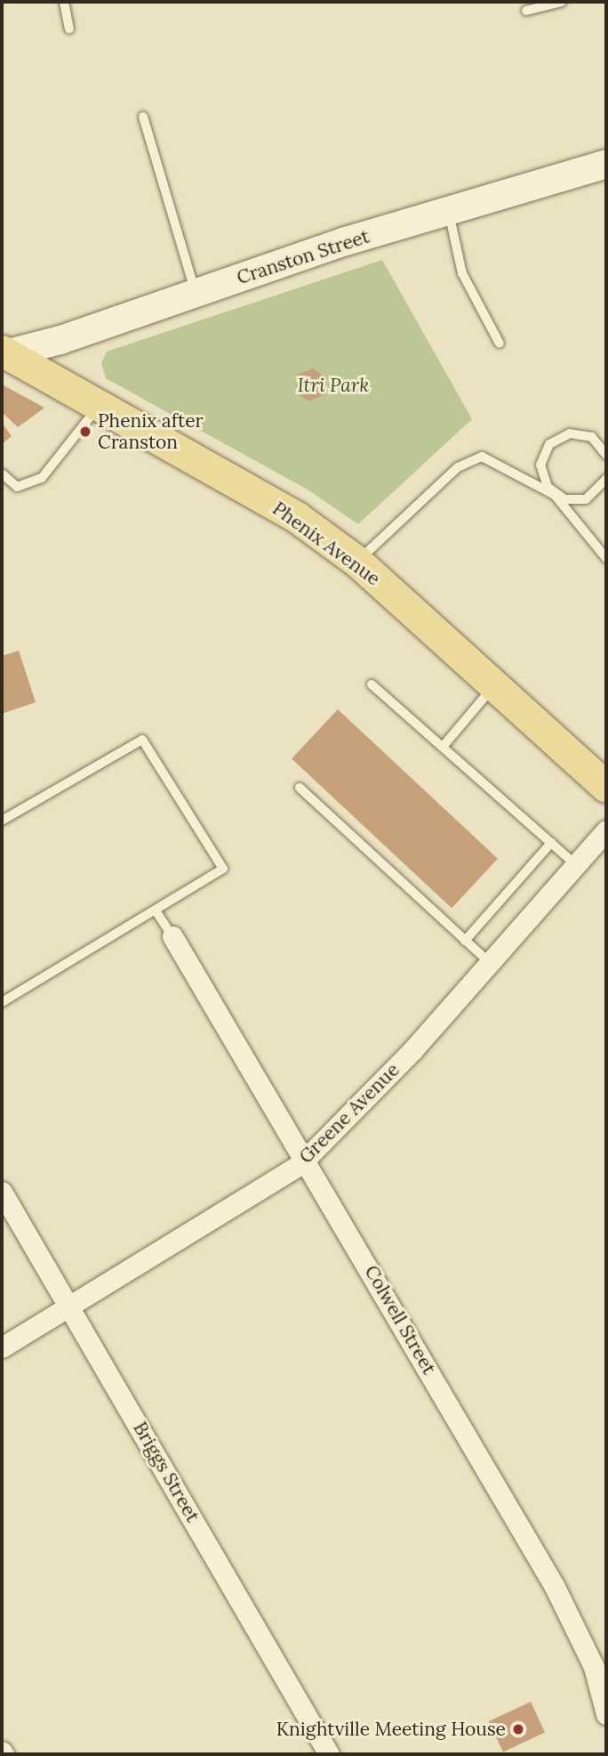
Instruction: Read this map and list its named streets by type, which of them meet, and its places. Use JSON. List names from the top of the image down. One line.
{"streets":{"main road":["Cranston Street","Phenix Avenue"],"street":["Greene Avenue","Colwell Street","Briggs Street"]},"crossings":[["Cranston Street","Phenix Avenue"],["Greene Avenue","Colwell Street"],["Greene Avenue","Briggs Street"]],"parks":["Itri Park"],"places":["Phenix after Cranston","Knightville Meeting House"]}
